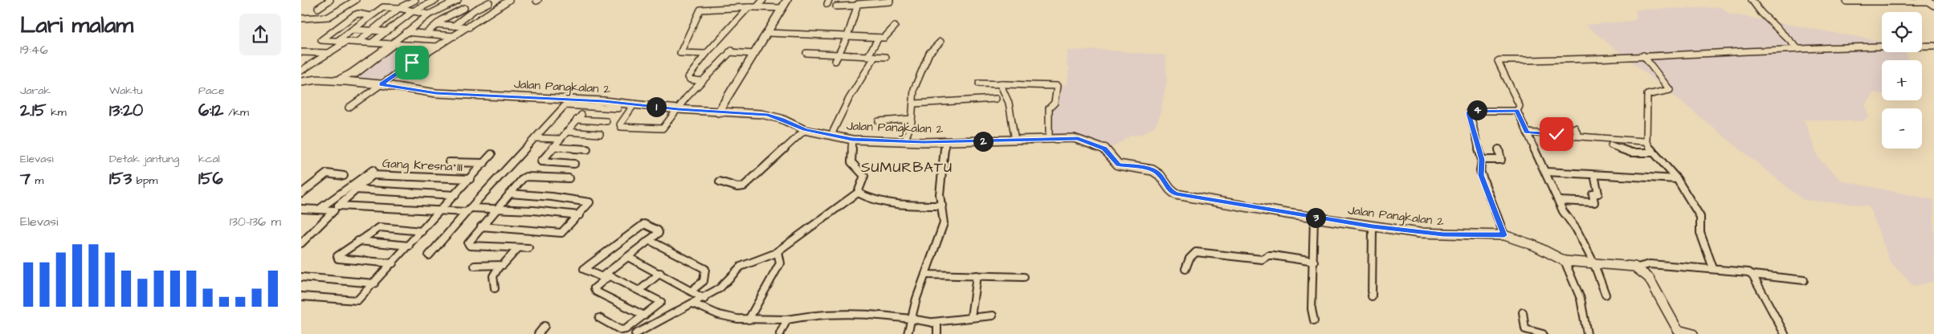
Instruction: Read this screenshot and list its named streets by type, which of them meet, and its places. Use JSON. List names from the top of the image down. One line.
{"streets":{"street":["Jalan Pangkalan 2","Gang Kresna III"]},"districts":["SUMURBATU"],"page":{"heading":["Lari malam","19:46"],"map_buttons":["+","−"],"stats":[["Jarak","2.15 km"],["Waktu","13:20"],["Pace","6:12 /km"],["Elevasi","7 m"],["Detak jantung","153 bpm"],["kcal","156"]],"pins":["1","4","2","3"],"chart":["Elevasi","130–136 m"]}}
